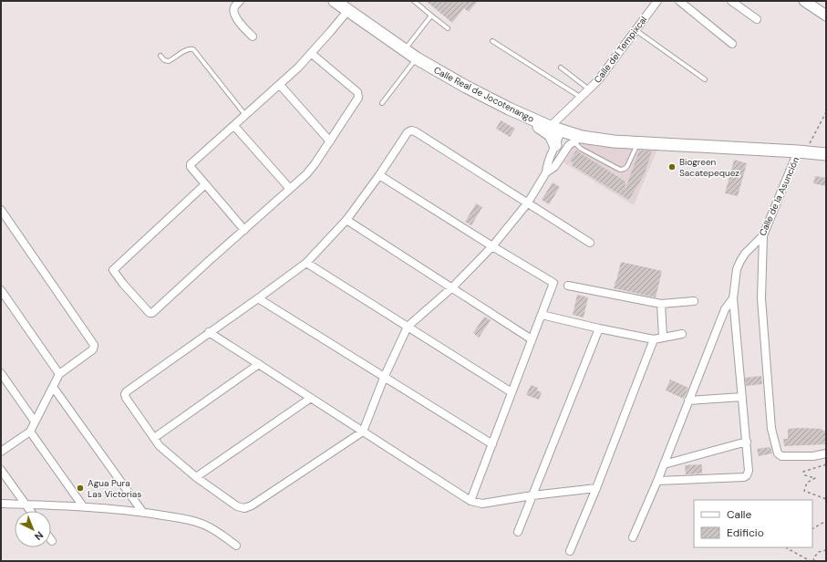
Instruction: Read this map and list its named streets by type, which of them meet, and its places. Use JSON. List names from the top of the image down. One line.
{"streets":{"main road":["Calle Real de Jocotenango"],"street":["Calle del Tempixcal","Calle de la Asunción"]},"crossings":[["Calle del Tempixcal","Calle Real de Jocotenango"],["Calle Real de Jocotenango","Calle de la Asunción"]],"places":["Biogreen Sacatepequez","Agua Pura Las Victorias"],"legend":["Calle","Edificio"],"north":"bottom right"}
